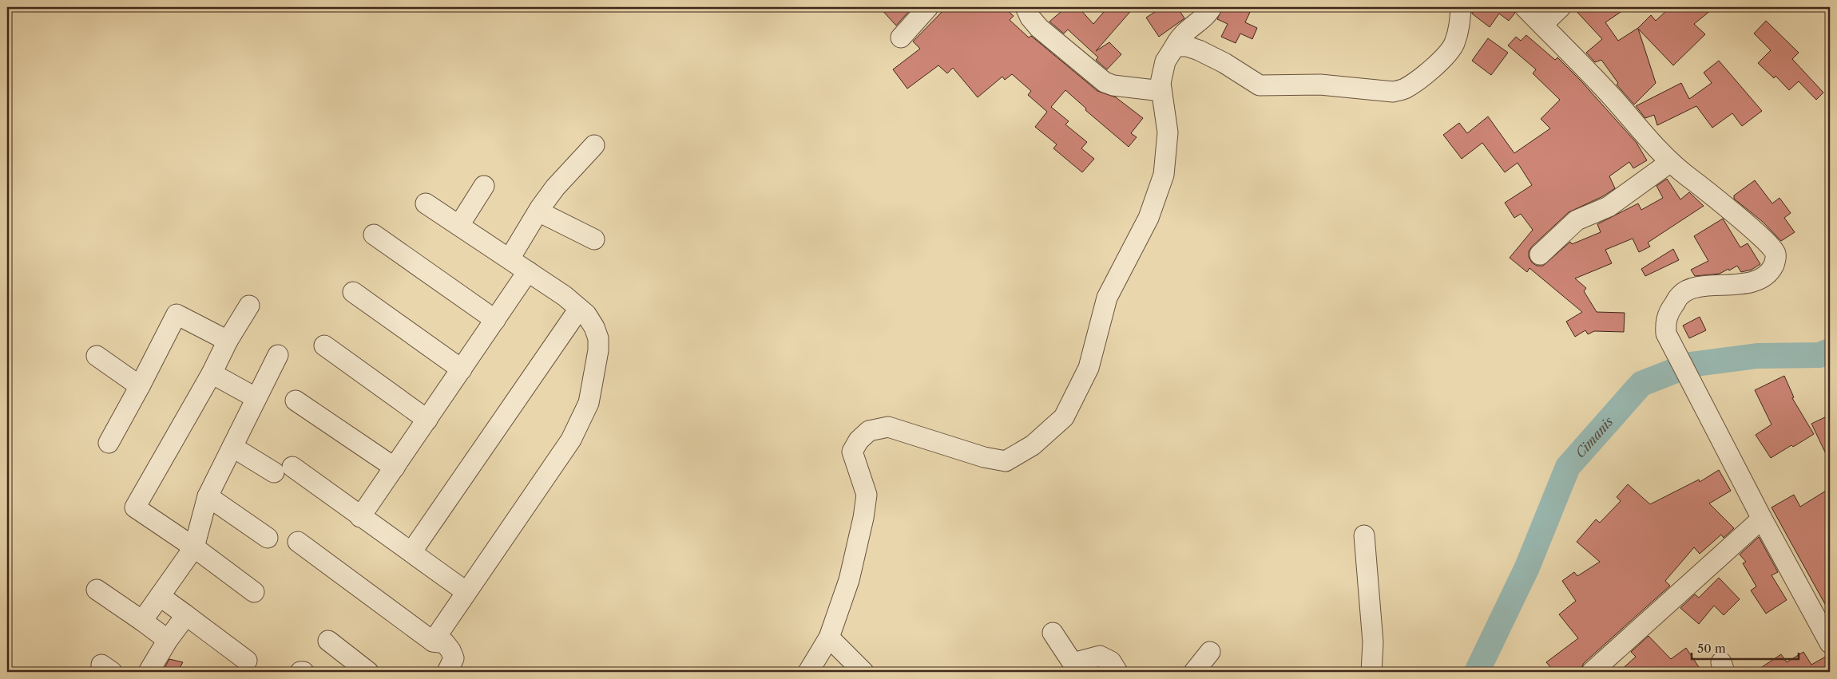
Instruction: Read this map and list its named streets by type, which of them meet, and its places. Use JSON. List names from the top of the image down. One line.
{"water":["Cimanis"],"scale_bar":"50 m"}
